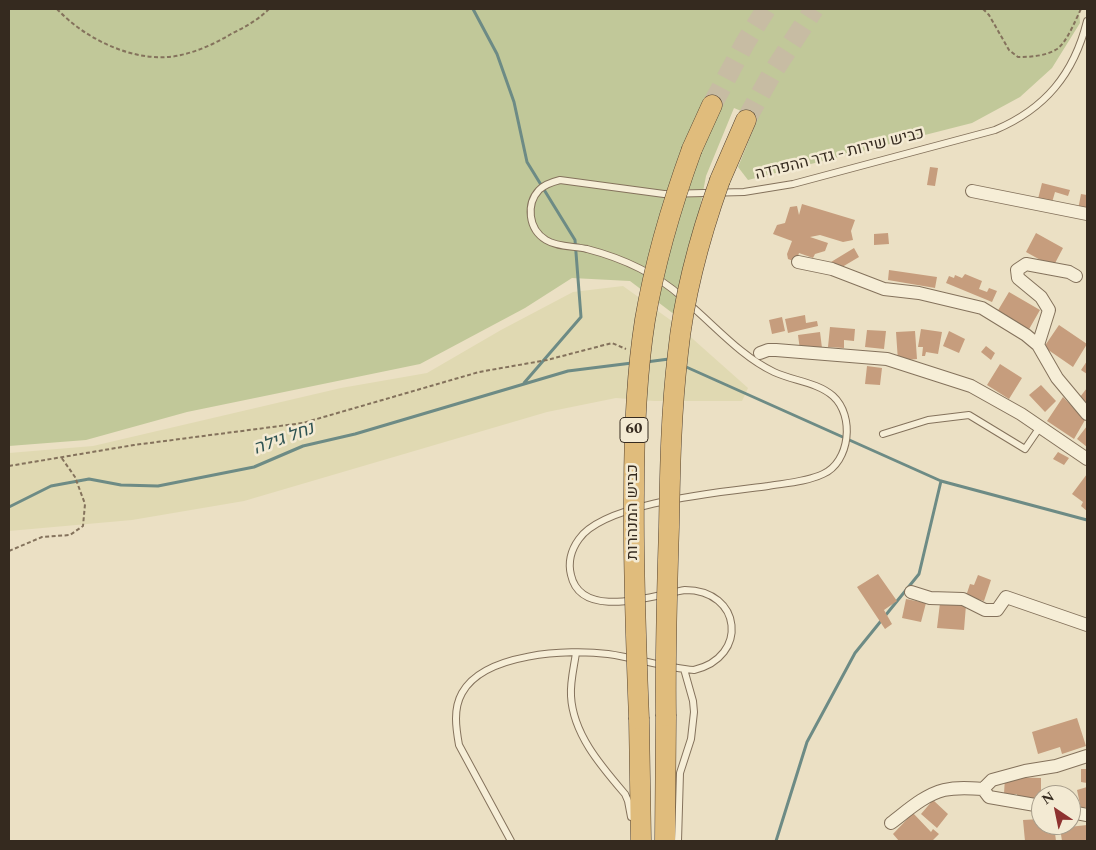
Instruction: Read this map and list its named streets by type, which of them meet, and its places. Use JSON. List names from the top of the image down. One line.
{"streets":{"highway":["60","כביש המנהרות"],"lane":["כביש שירות - גדר ההפרדה"]},"water":["נחל גילה"],"north":"top left"}
